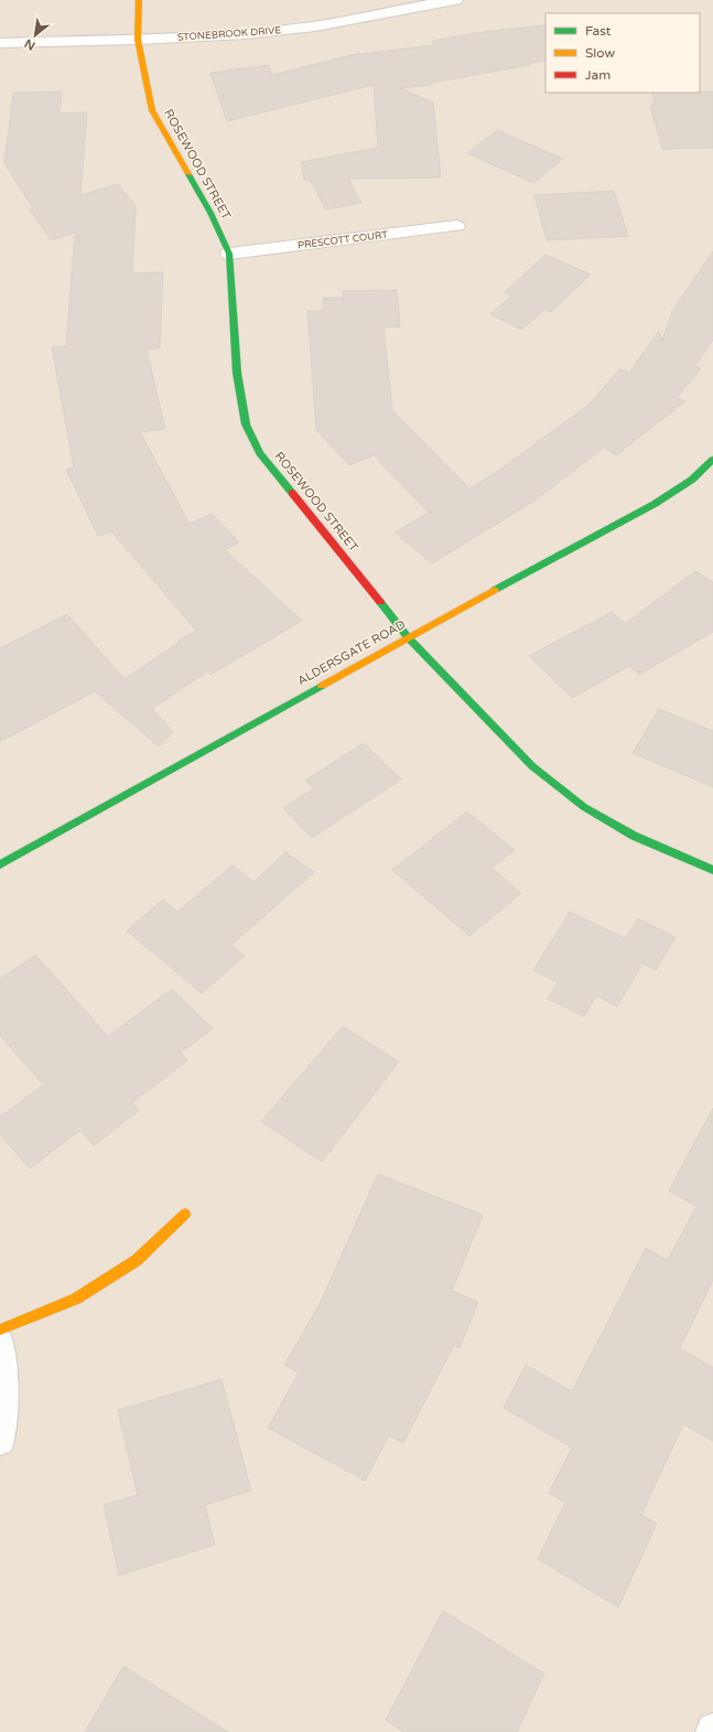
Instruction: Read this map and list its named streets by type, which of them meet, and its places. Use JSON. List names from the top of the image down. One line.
{"streets":{"street":["STONEBROOK DRIVE","ROSEWOOD STREET","PRESCOTT COURT","ALDERSGATE ROAD"]},"crossings":[["STONEBROOK DRIVE","ROSEWOOD STREET"],["ROSEWOOD STREET","PRESCOTT COURT"],["ROSEWOOD STREET","ALDERSGATE ROAD"]],"legend":["Fast","Slow","Jam"],"north":"bottom left"}
